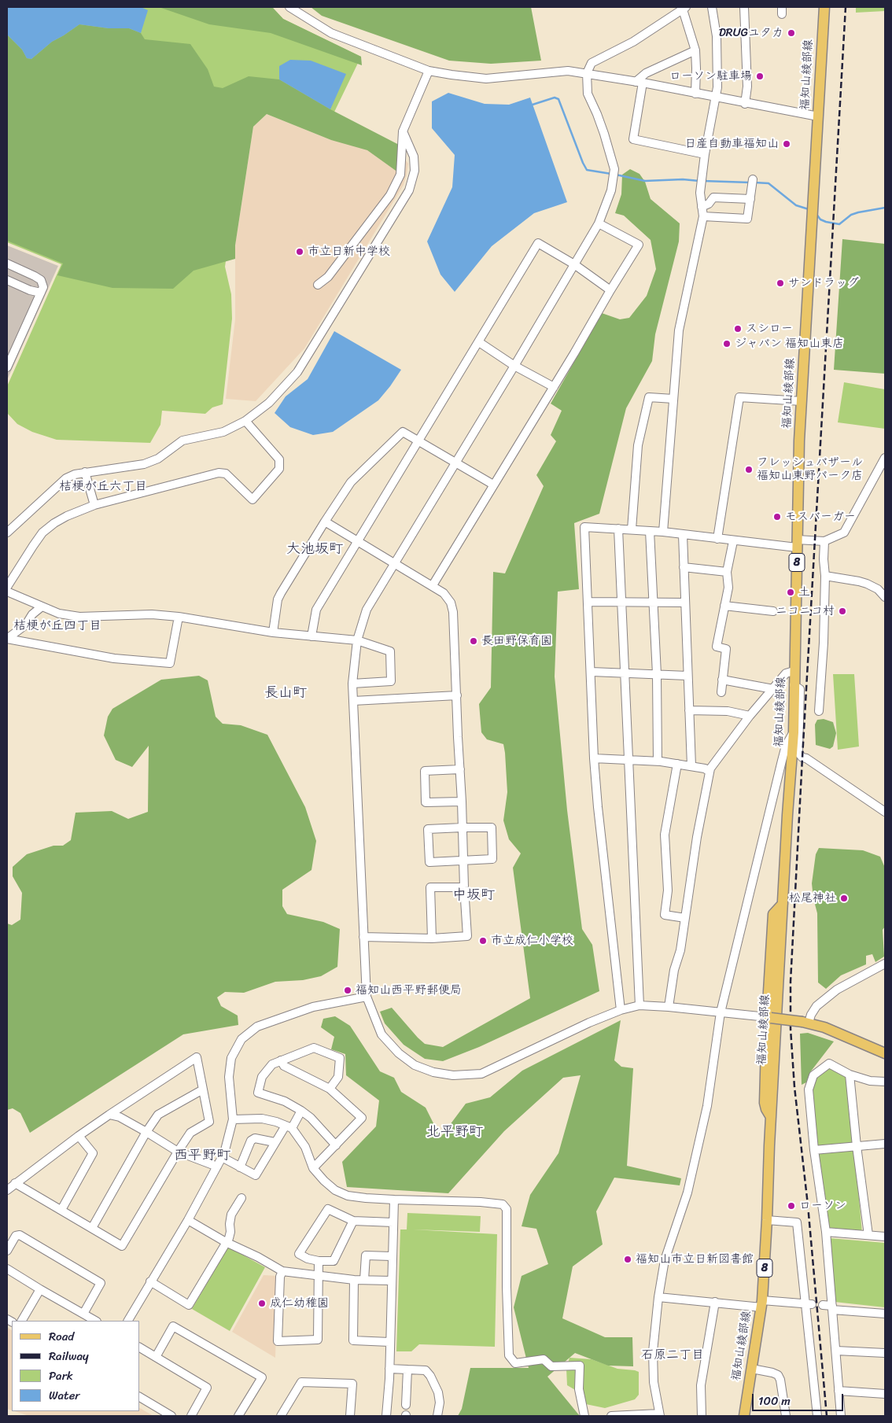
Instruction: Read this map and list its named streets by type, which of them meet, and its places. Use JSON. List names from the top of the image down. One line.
{"streets":{"main road":["福知山綾部線","8"]},"districts":["桔梗が丘六丁目","大池坂町","桔梗が丘四丁目","長山町","中坂町","北平野町","西平野町","石原二丁目"],"places":["DRUGユタカ","ローソン駐車場","日産自動車福知山","市立日新中学校","サンドラッグ","スシロー","ジャパン 福知山東店","フレッシュバザール 福知山東野パーク店","モスバーガー","土","ニコニコ村","長田野保育園","松尾神社","市立成仁小学校","福知山西平野郵便局","ローソン","福知山市立日新図書館","成仁幼稚園"],"legend":["Road","Railway","Park","Water"],"scale_bar":"100 m"}
